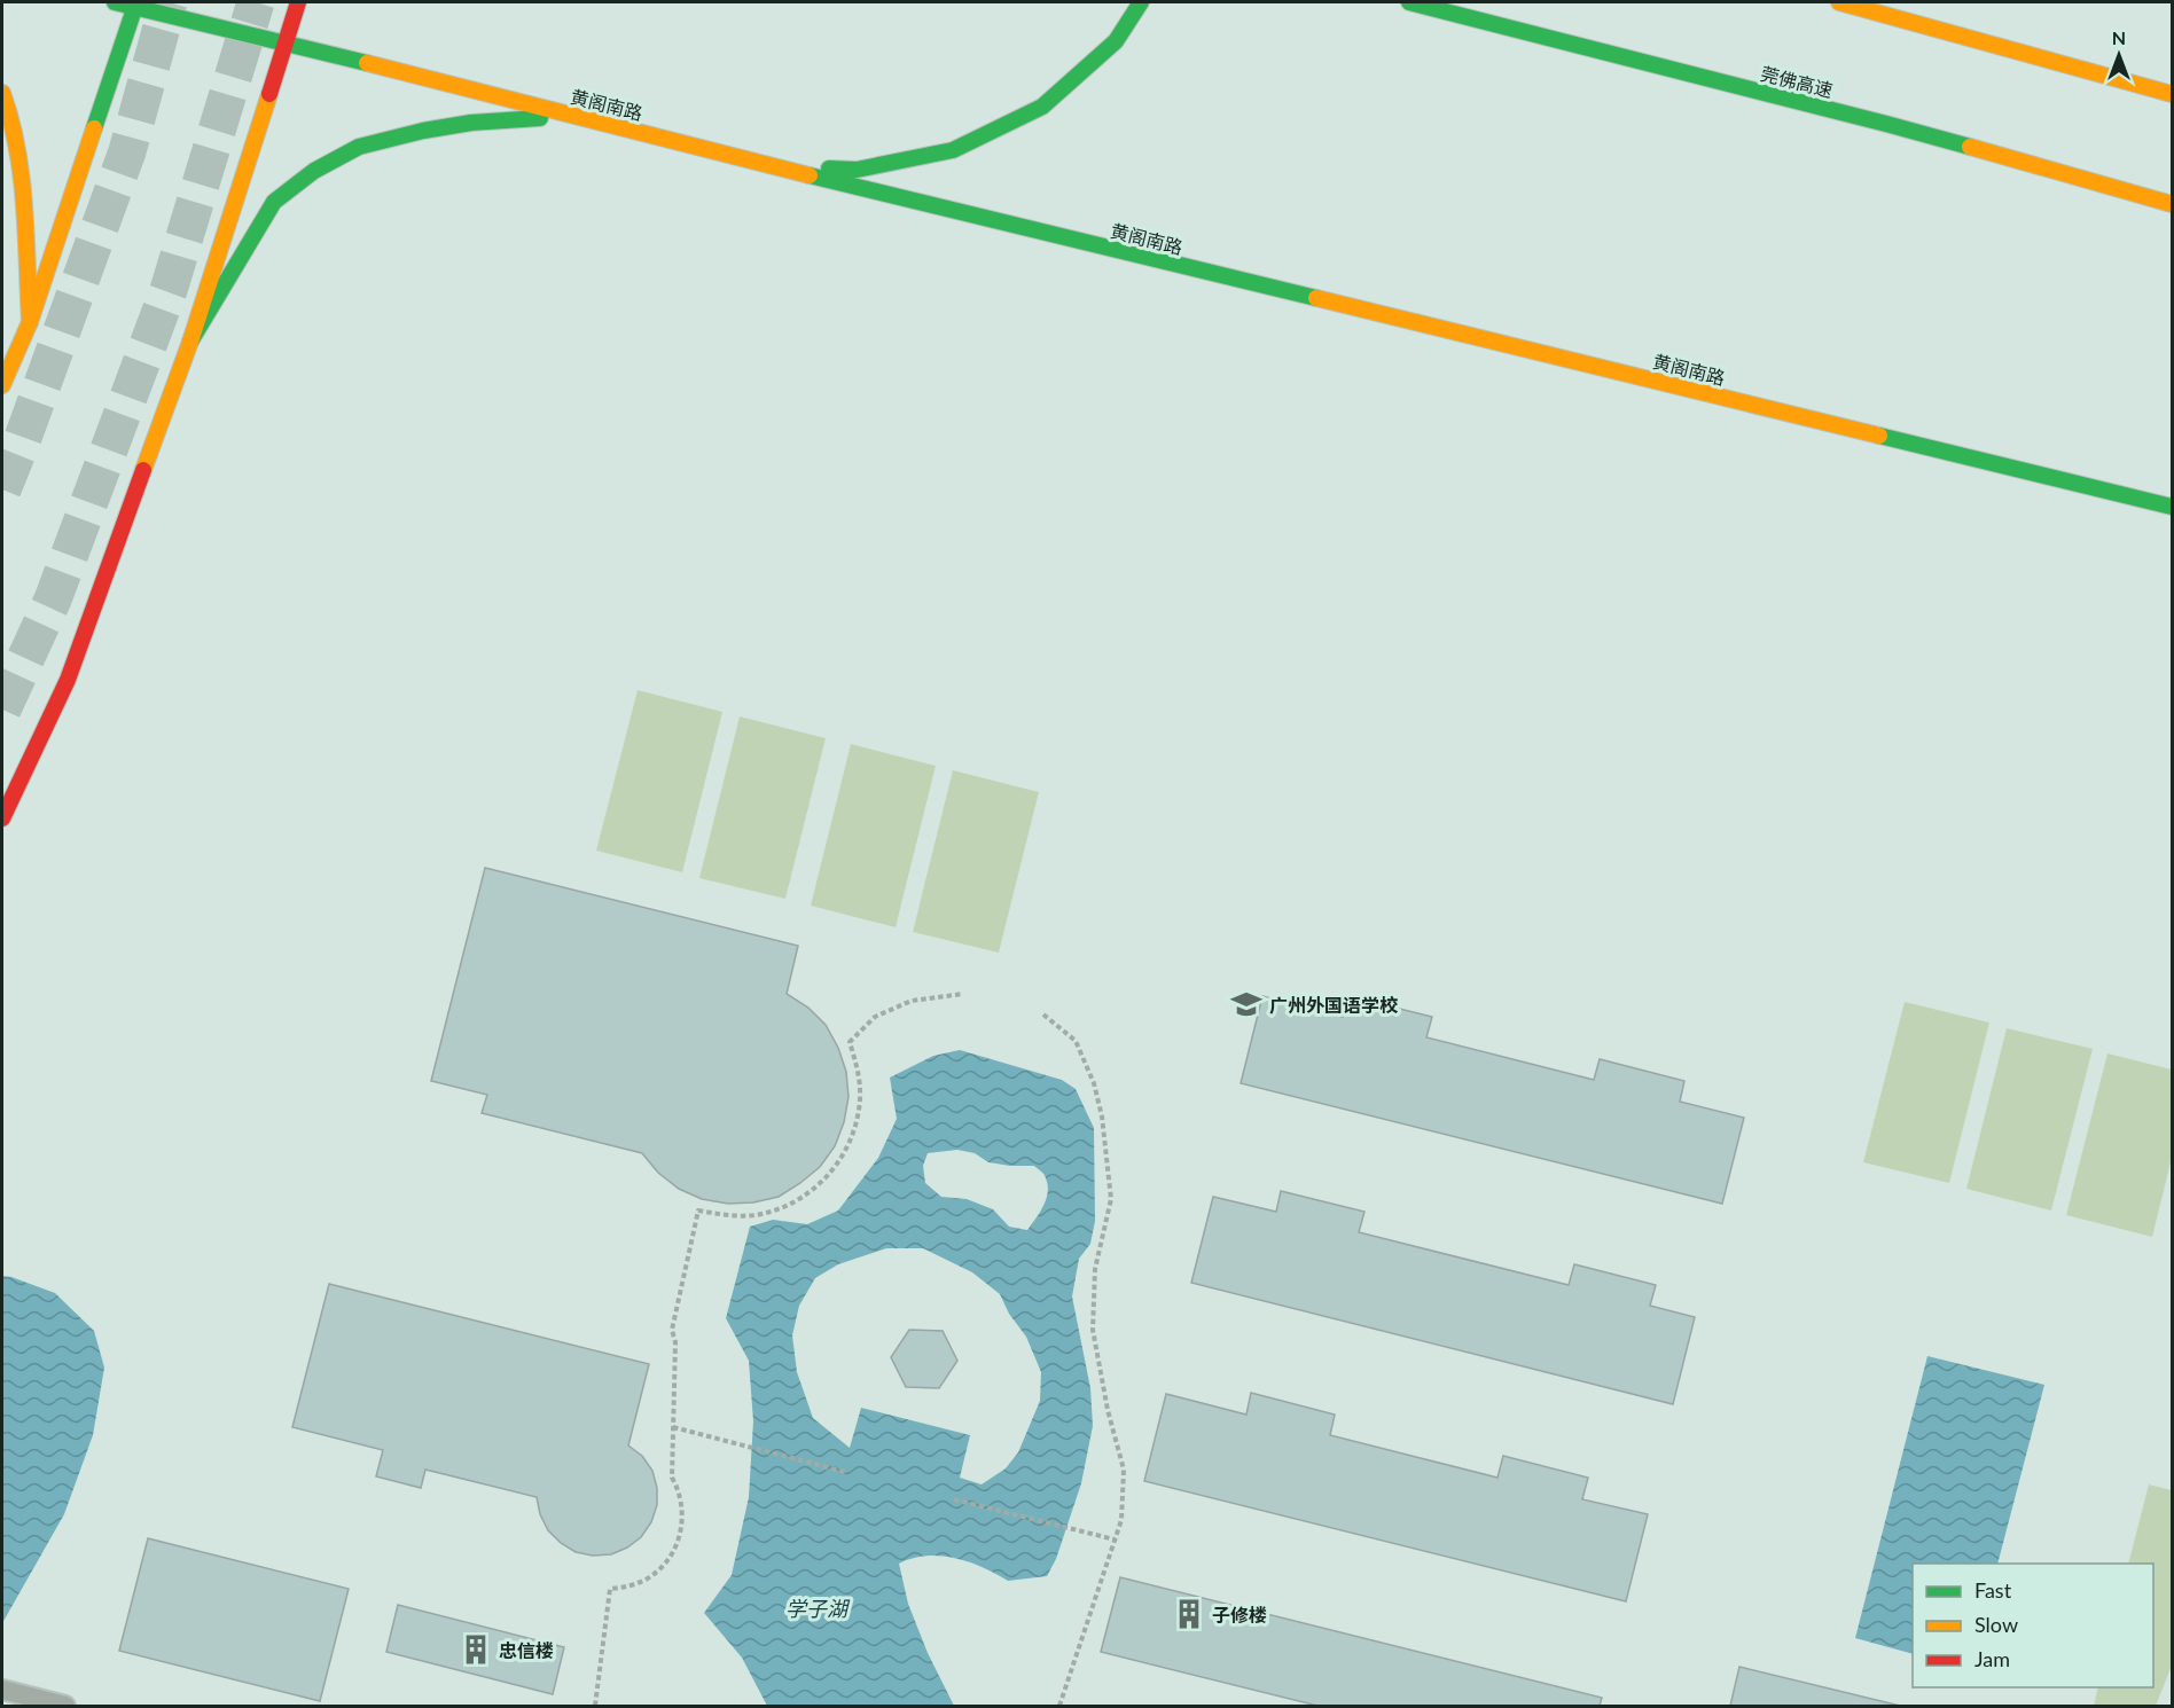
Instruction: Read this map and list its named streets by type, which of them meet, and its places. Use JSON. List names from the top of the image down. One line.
{"streets":{"main road":["莞佛高速","黄阁南路"]},"water":["学子湖"],"places":{"school or university":["广州外国语学校"],"building":["子修楼","忠信楼"]},"legend":["Fast","Slow","Jam"],"north":"top"}
